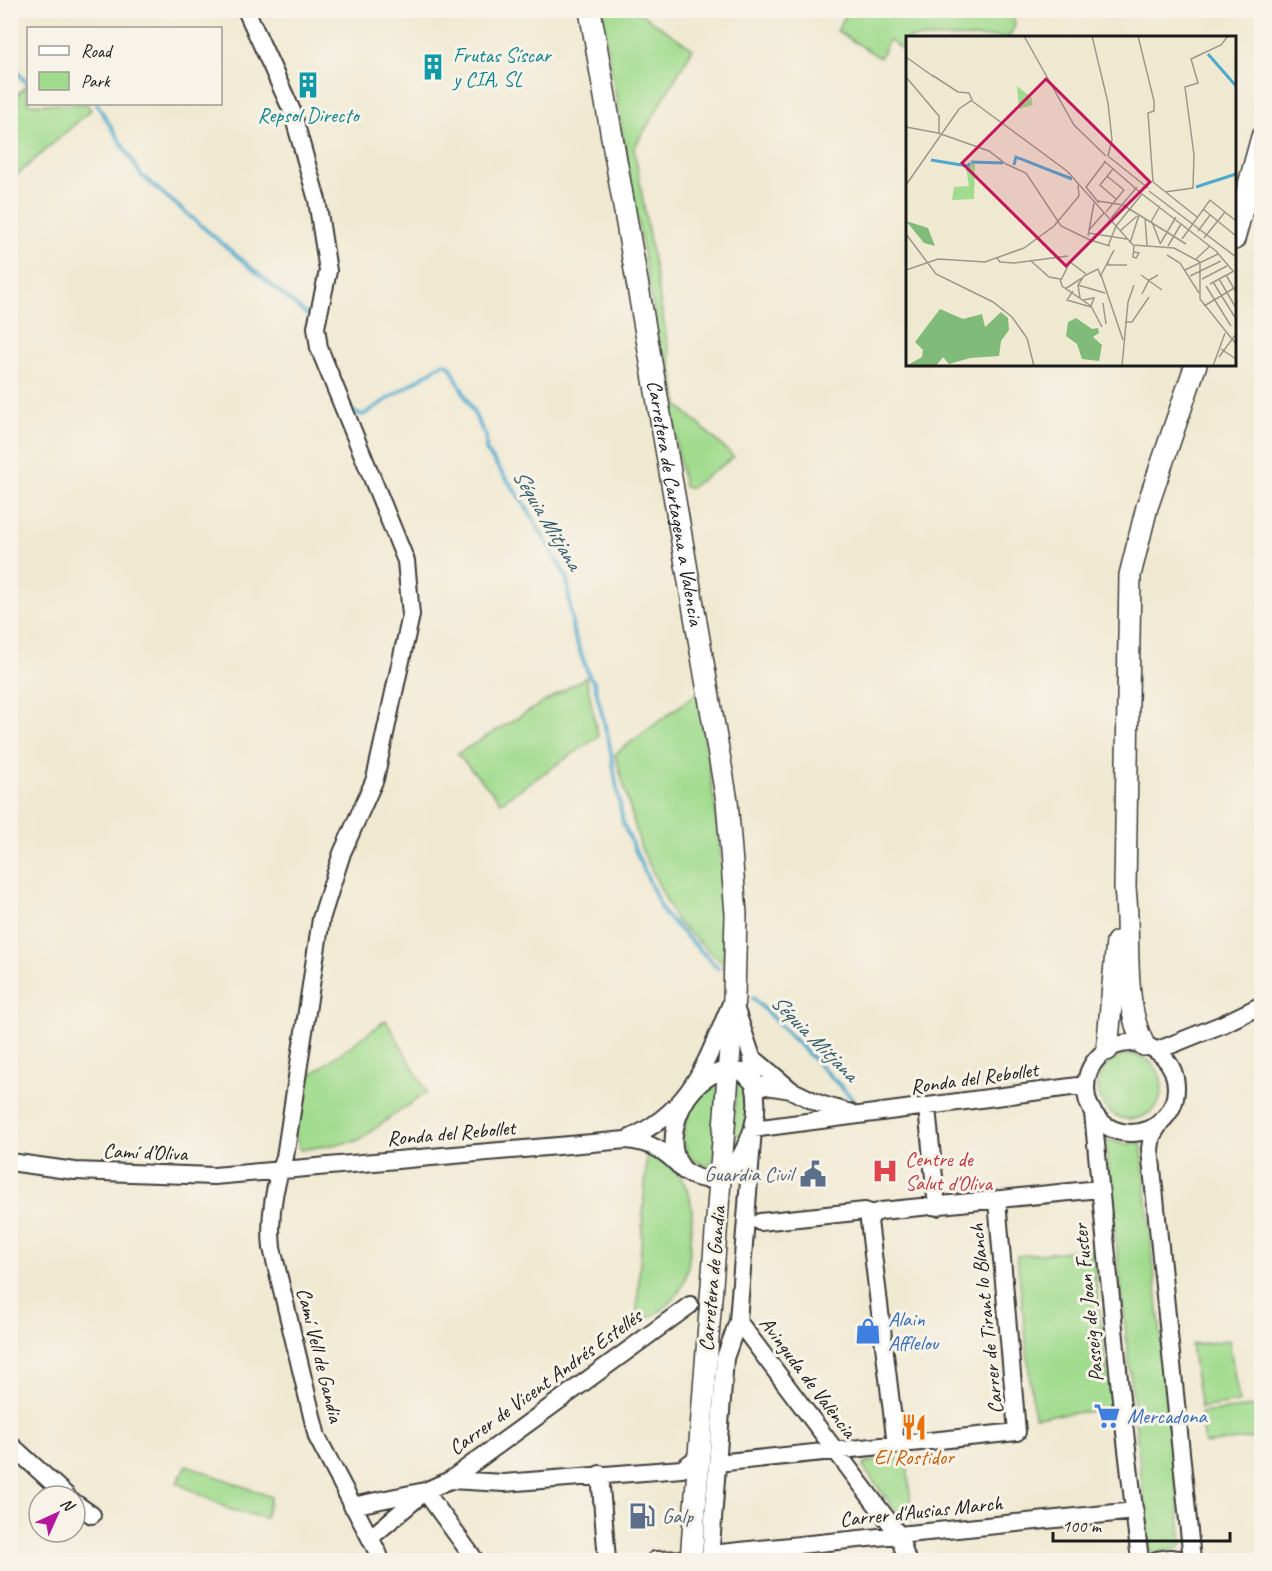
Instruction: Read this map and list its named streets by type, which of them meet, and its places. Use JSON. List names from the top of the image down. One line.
{"streets":{"main road":["Carretera de Cartagena a Valencia","Carretera de Gandia"],"street":["Ronda del Rebollet","Camí d’Oliva","Passeig de Joan Fuster","Carrer de Tirant lo Blanch","Camí Vell de Gandia","Avinguda de València","Carrer de Vicent Andrés Estellés","Carrer d'Ausias March"]},"crossings":[["Carretera de Cartagena a Valencia","Carretera de Gandia"],["Ronda del Rebollet","Camí d’Oliva"],["Ronda del Rebollet","Carretera de Gandia"],["Ronda del Rebollet","Passeig de Joan Fuster"],["Ronda del Rebollet","Camí Vell de Gandia"],["Ronda del Rebollet","Avinguda de València"],["Camí d’Oliva","Camí Vell de Gandia"],["Carretera de Gandia","Avinguda de València"],["Carretera de Gandia","Carrer d'Ausias March"],["Passeig de Joan Fuster","Carrer d'Ausias March"],["Camí Vell de Gandia","Carrer de Vicent Andrés Estellés"],["Avinguda de València","Carrer d'Ausias March"]],"water":["Séquia Mitjana"],"places":{"building":["Frutas Síscar y CIA, SL","Repsol Directo"],"hospital":["Centre de Salut d'Oliva"],"public building":["Guardia Civil"],"shop":["Alain Afflelou"],"supermarket":["Mercadona"],"restaurant":["El Rostidor"],"fuel station":["Galp"]},"legend":["Road","Park"],"scale_bar":"100 m","north":"top right"}
